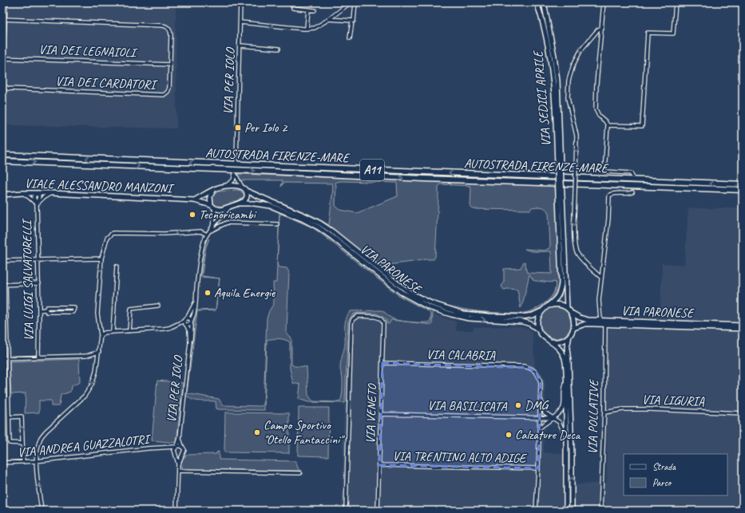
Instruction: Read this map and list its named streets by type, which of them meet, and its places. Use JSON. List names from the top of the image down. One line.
{"streets":{"highway":["AUTOSTRADA FIRENZE-MARE","A11"],"main road":["VIA SEDICI APRILE","VIALE ALESSANDRO MANZONI","VIA PARONESE"],"street":["VIA DEI LEGNAIOLI","VIA PER IOLO","VIA DEI CARDATORI","VIA LUIGI SALVATORELLI","VIA CALABRIA","VIA LIGURIA","VIA BASILICATA","VIA VENETO","VIA POLLATIVE","VIA ANDREA GUAZZALOTRI","VIA TRENTINO ALTO ADIGE"]},"crossings":[["VIA DEI LEGNAIOLI","VIA DEI CARDATORI"],["VIA PER IOLO","VIA PARONESE"],["VIA PER IOLO","VIA ANDREA GUAZZALOTRI"],["VIA SEDICI APRILE","VIA PARONESE"],["VIALE ALESSANDRO MANZONI","VIA LUIGI SALVATORELLI"],["VIA PARONESE","VIA POLLATIVE"],["VIA CALABRIA","VIA VENETO"],["VIA LIGURIA","VIA POLLATIVE"],["VIA BASILICATA","VIA VENETO"],["VIA VENETO","VIA TRENTINO ALTO ADIGE"]],"places":{"transit":["Per Iolo 2"],"other":["Tecnoricambi","Aquila Energie","DMG","Campo Sportivo \"Otello Fantaccini\"","Calzature Deca"]},"legend":["Strada","Parco"]}
